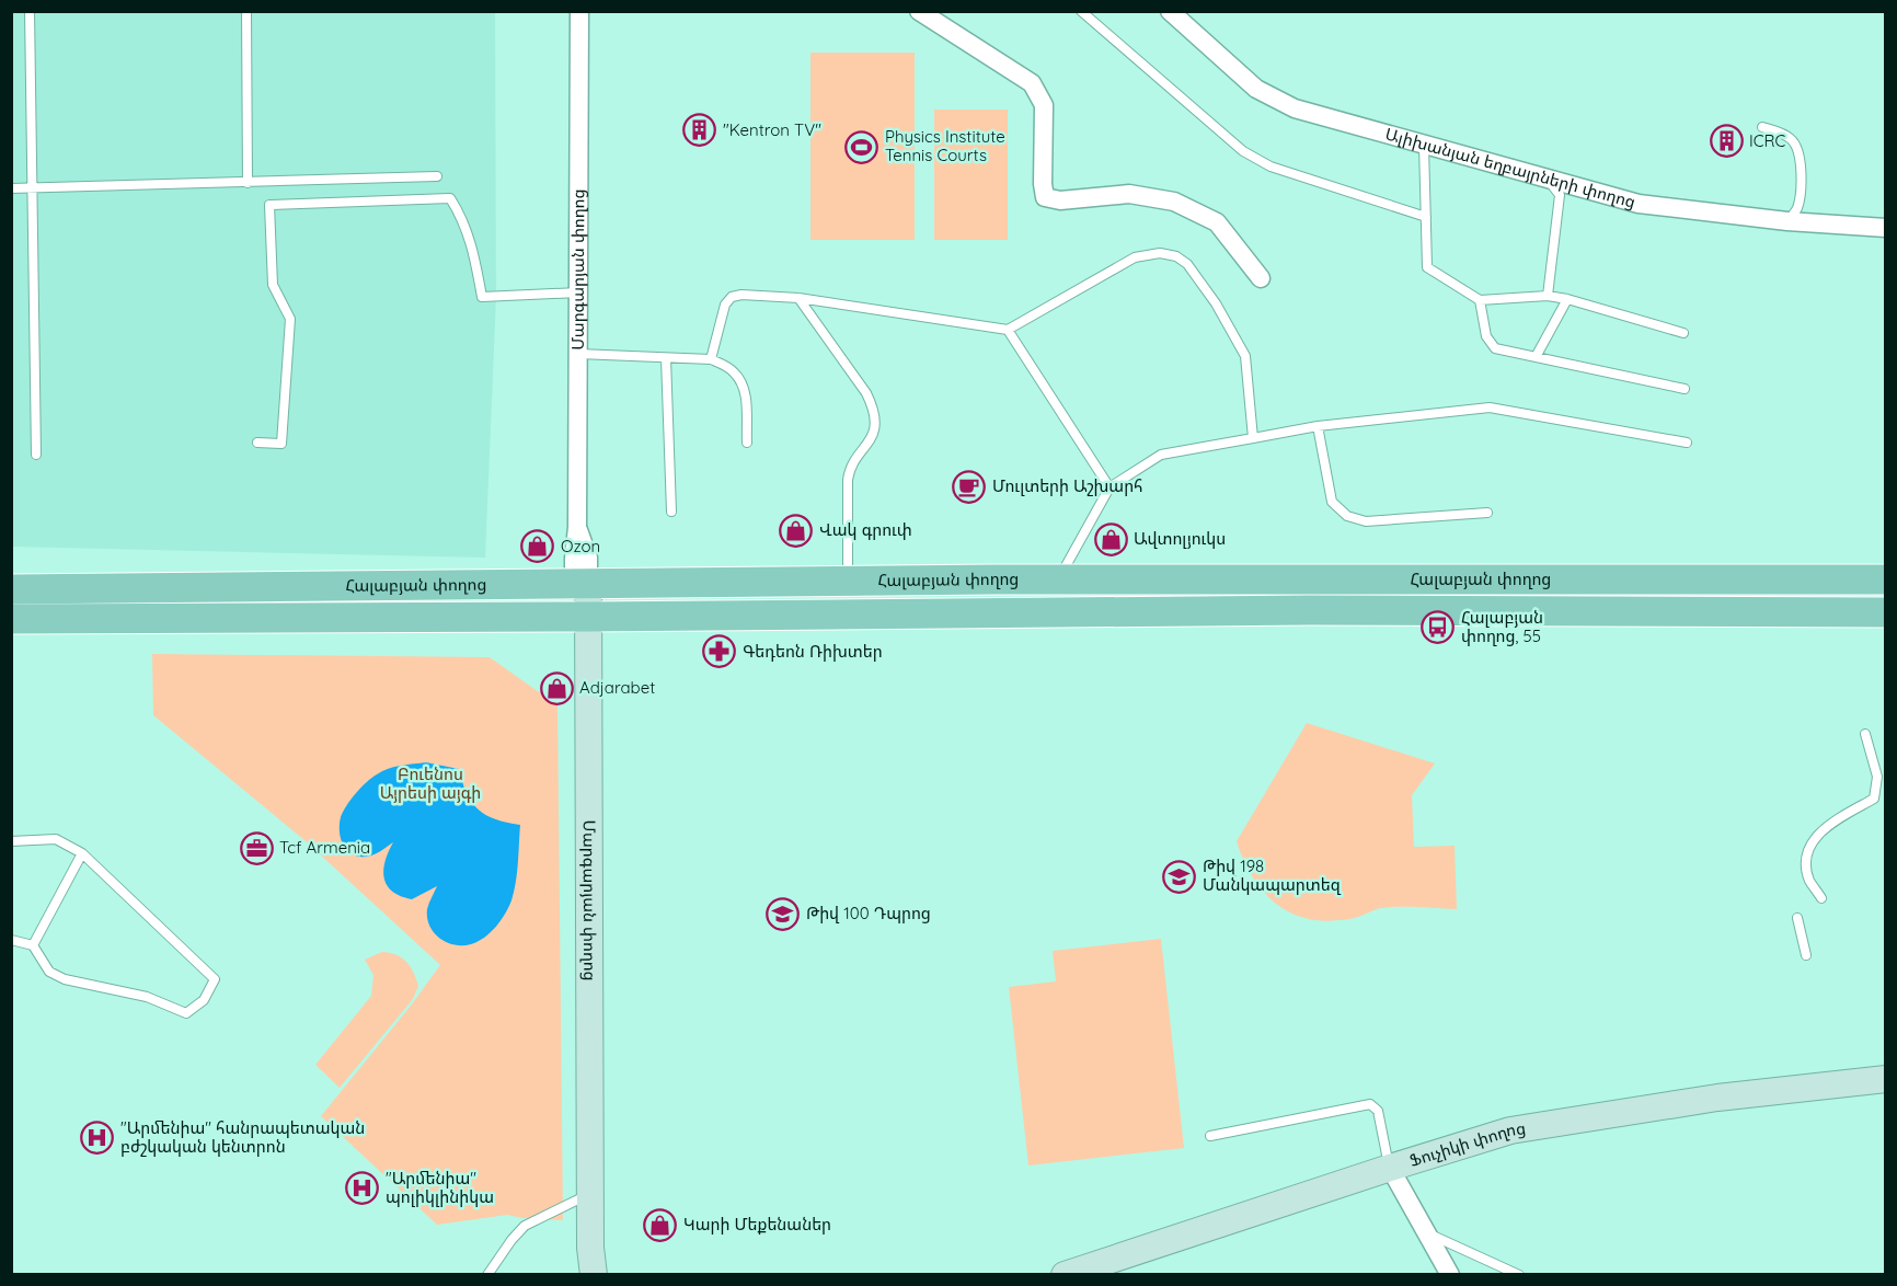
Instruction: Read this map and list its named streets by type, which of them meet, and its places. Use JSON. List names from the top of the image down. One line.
{"streets":{"main road":["Մարգարյան փողոց","Հալաբյան փողոց","Ֆուչիկի փողոց"],"street":["Ալիխանյան եղբայրների փողոց"]},"crossings":[["Մարգարյան փողոց","Հալաբյան փողոց"]],"parks":["Բուենոս Այրեսի այգի"],"places":{"building":["\"Kentron TV\"","ICRC"],"sports":["Physics Institute Tennis Courts"],"cafe":["Մուլտերի Աշխարհ"],"shop":["Վակ գրուփ","Ավտոլյուկս","Ozon","Adjarabet","Կարի Մեքենաներ"],"bus stop":["Հալաբյան փողոց, 55"],"pharmacy":["Գեդեոն Ռիխտեր"],"office":["Tcf Armenia"],"school or university":["Թիվ 198 Մանկապարտեզ","Թիվ 100 Դպրոց"],"hospital":["\"Արմենիա\" հանրապետական բժշկական կենտրոն","\"Արմենիա\" պոլիկլինիկա"]}}
